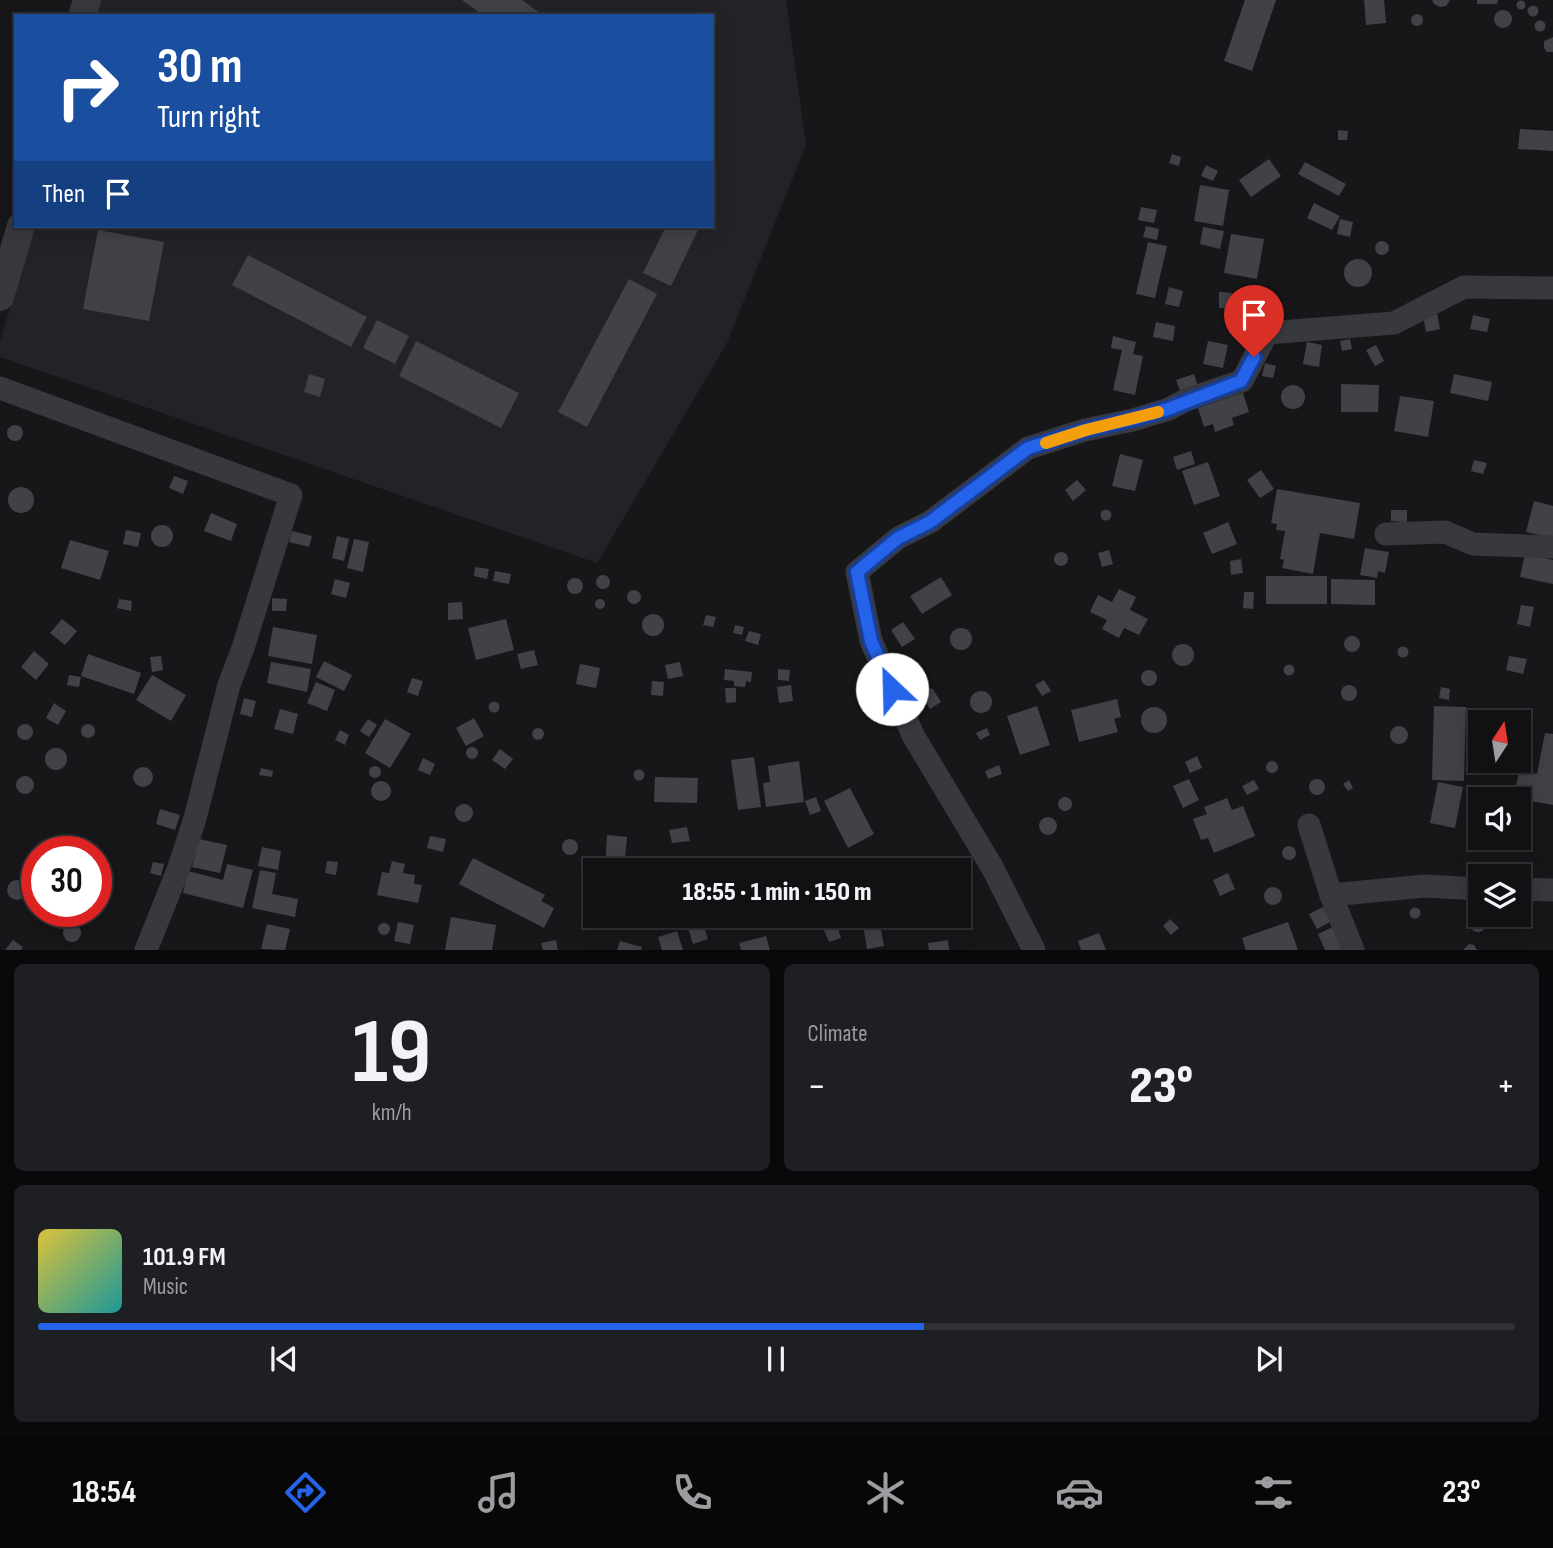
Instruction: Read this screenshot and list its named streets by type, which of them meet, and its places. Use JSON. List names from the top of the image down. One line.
{"north":"top","page":{"turn":["30 m","Turn right"],"then":"Then","limit":"30","trip":"18:55 · 1 min · 150 m","tile":[["19","km/h"],"Climate"],"heat":["−","23°","+"],"song":["101.9 FM","Music"],"tabs":["18:54","23°"]}}
